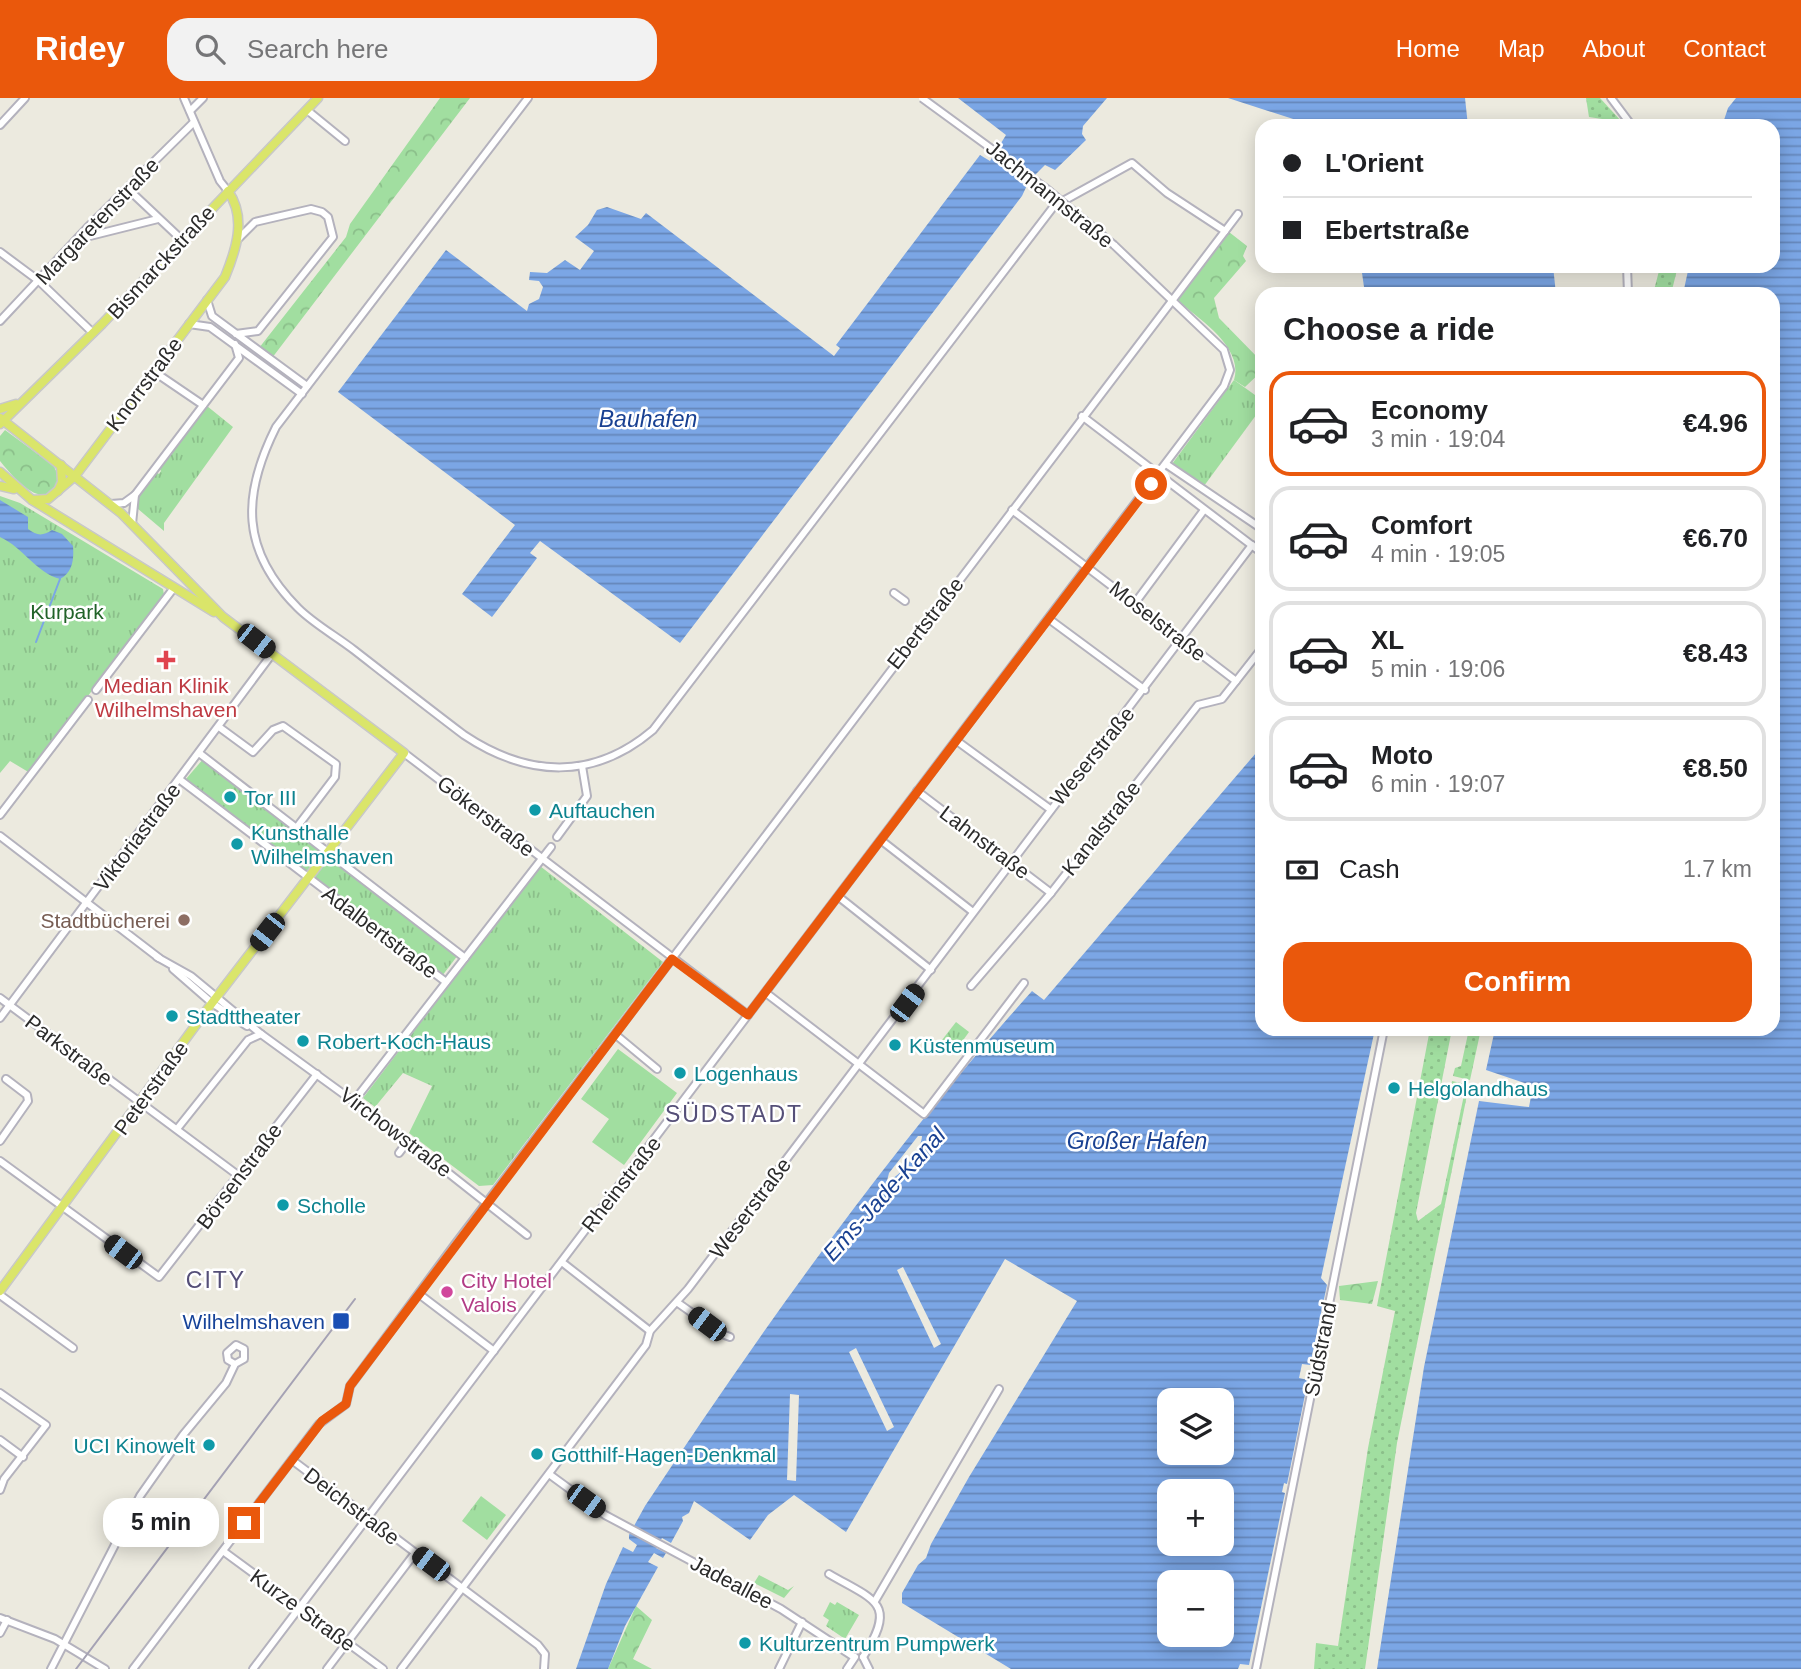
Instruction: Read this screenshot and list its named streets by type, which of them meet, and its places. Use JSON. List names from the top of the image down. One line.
{"streets":{"main road":["Bismarckstraße","Knorrstraße","Gökerstraße","Peterstraße"],"street":["Jachmannstraße","Margaretenstraße","Moselstraße","Ebertstraße","Weserstraße","Kanalstraße","Viktoriastraße","Lahnstraße","Adalbertstraße","Parkstraße","Virchowstraße","Börsenstraße","Rheinstraße","Südstrand","Deichstraße","Jadeallee","Kurze Straße"]},"crossings":[["Jachmannstraße","Ebertstraße"],["Jachmannstraße","Rheinstraße"],["Bismarckstraße","Gökerstraße"],["Knorrstraße","Gökerstraße"],["Moselstraße","Ebertstraße"],["Moselstraße","Weserstraße"],["Moselstraße","Kanalstraße"],["Moselstraße","Rheinstraße"],["Ebertstraße","Gökerstraße"],["Ebertstraße","Virchowstraße"],["Ebertstraße","Rheinstraße"],["Ebertstraße","Deichstraße"],["Ebertstraße","Kurze Straße"],["Weserstraße","Lahnstraße"],["Weserstraße","Deichstraße"],["Weserstraße","Jadeallee"],["Gökerstraße","Viktoriastraße"],["Gökerstraße","Peterstraße"],["Gökerstraße","Rheinstraße"],["Kanalstraße","Lahnstraße"],["Viktoriastraße","Adalbertstraße"],["Viktoriastraße","Parkstraße"],["Viktoriastraße","Virchowstraße"],["Lahnstraße","Rheinstraße"],["Adalbertstraße","Peterstraße"],["Parkstraße","Peterstraße"],["Parkstraße","Börsenstraße"],["Peterstraße","Virchowstraße"],["Peterstraße","Börsenstraße"],["Virchowstraße","Börsenstraße"],["Rheinstraße","Deichstraße"],["Rheinstraße","Kurze Straße"]],"districts":["SÜDSTADT","CITY"],"water":["Bauhafen","Großer Hafen","Ems-Jade-Kanal"],"parks":["Kurpark"],"places":{"health":["Median Klinik Wilhelmshaven"],"other":["Tor III","Auftauchen","Kunsthalle Wilhelmshaven","Stadtbücherei","Stadttheater","Robert-Koch-Haus","Küstenmuseum","Logenhaus","Helgolandhaus","Scholle","City Hotel Valois","UCI Kinowelt","Gotthilf-Hagen-Denkmal","Kulturzentrum Pumpwerk"],"transit":["Wilhelmshaven"]},"page":{"header":"Ridey","search":"Search here","nav":["Home","Map","About","Contact"],"banner":["L'Orient","Ebertstraße"],"heading":"Choose a ride","list":[{"name":"Economy","note":"3 min · 19:04","value":"€4.96"},{"name":"Comfort","note":"4 min · 19:05","value":"€6.70"},{"name":"XL","note":"5 min · 19:06","value":"€8.43"},{"name":"Moto","note":"6 min · 19:07","value":"€8.50"}],"pay":["Cash","1.7 km"],"buttons":"Confirm","map_buttons":["+","−"],"bubble":"5 min"}}
